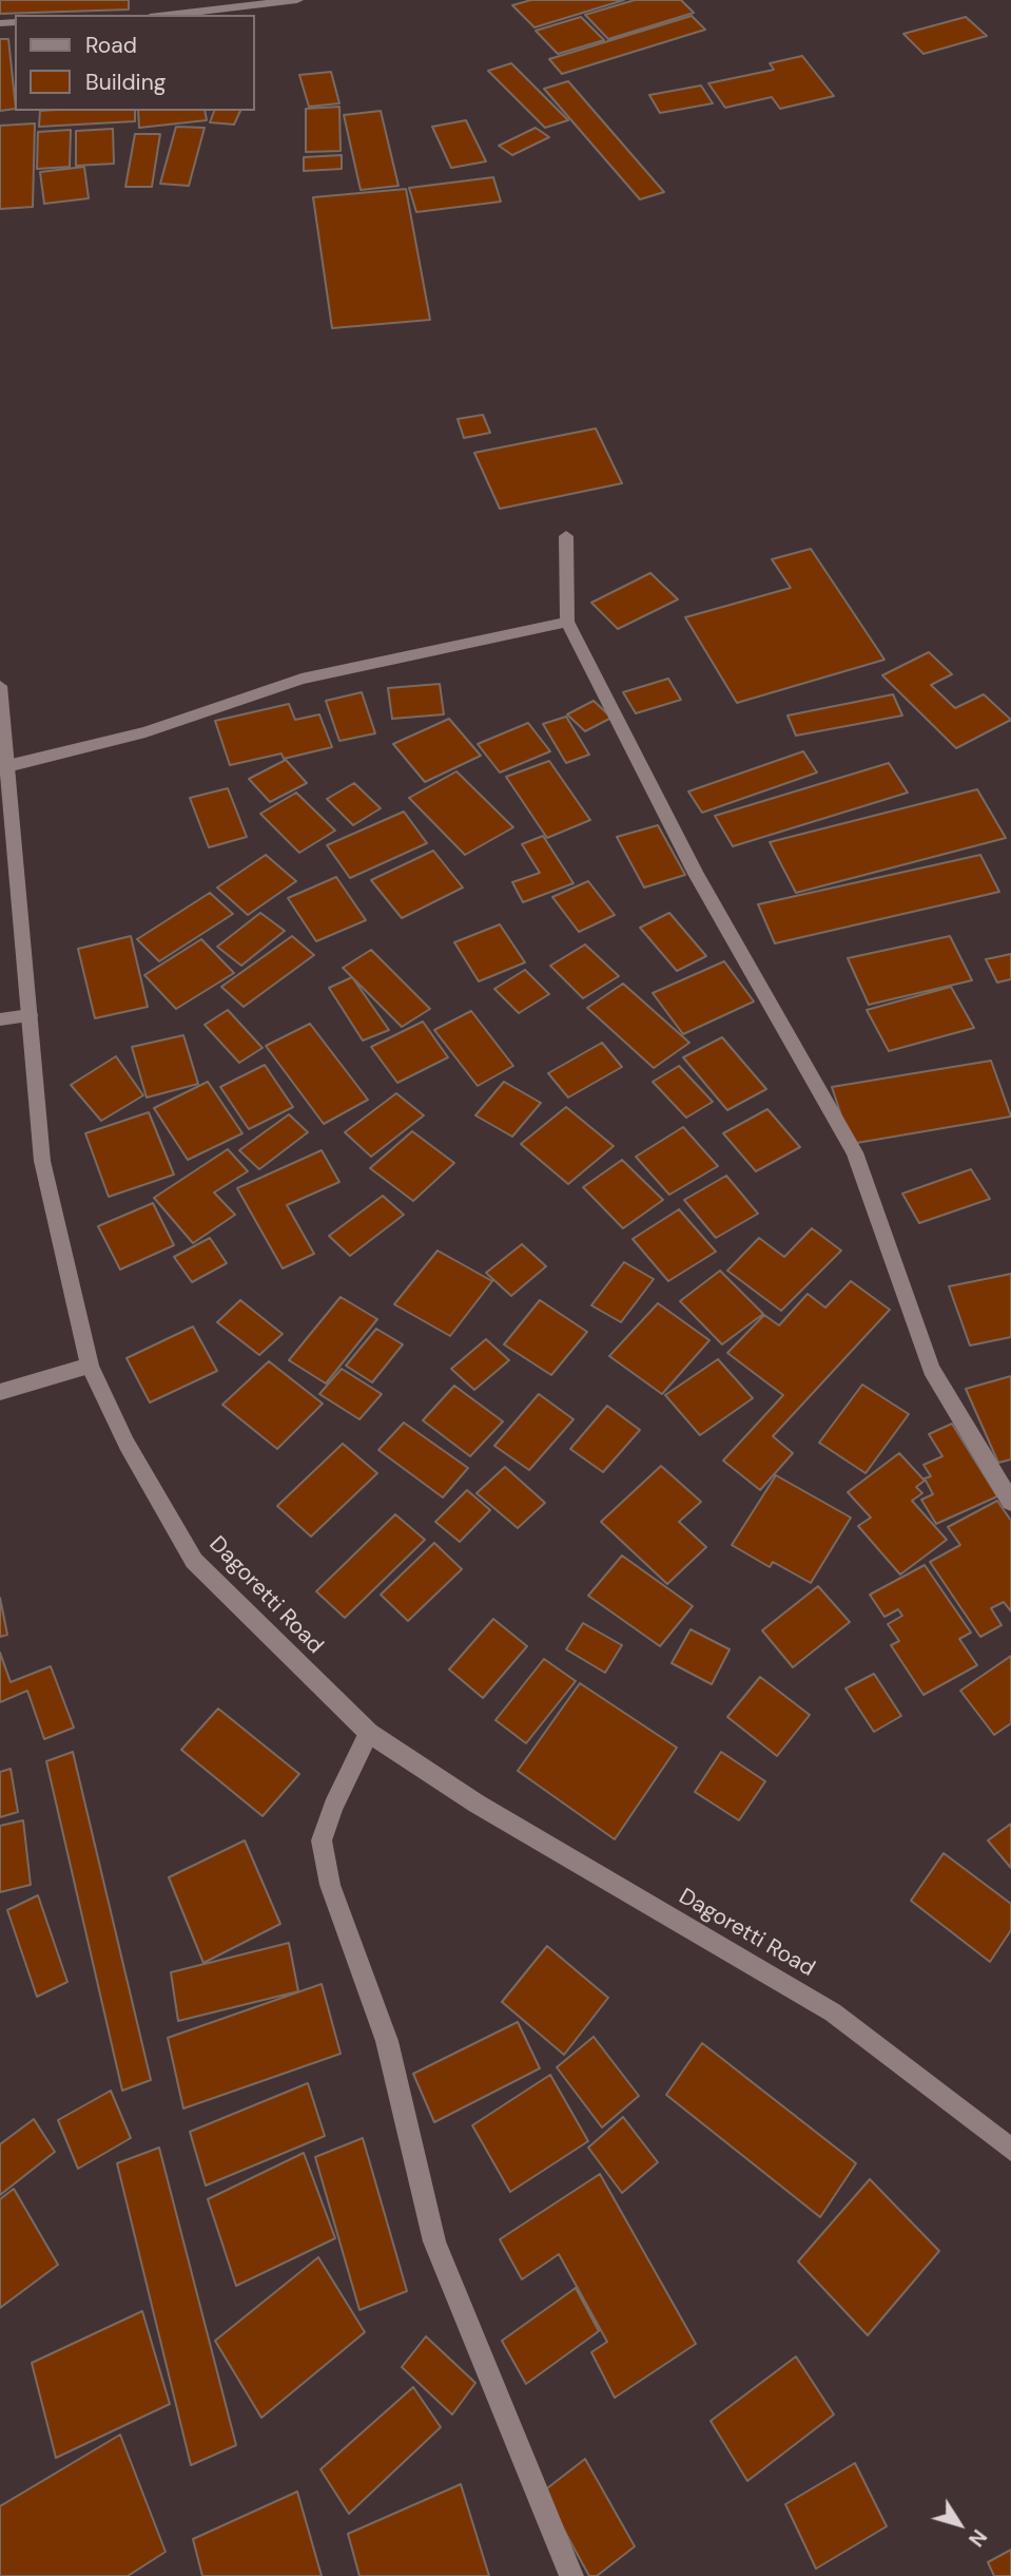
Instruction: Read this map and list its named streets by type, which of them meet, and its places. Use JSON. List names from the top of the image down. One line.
{"streets":{"street":["Dagoretti Road"]},"legend":["Road","Building"],"north":"bottom right"}
